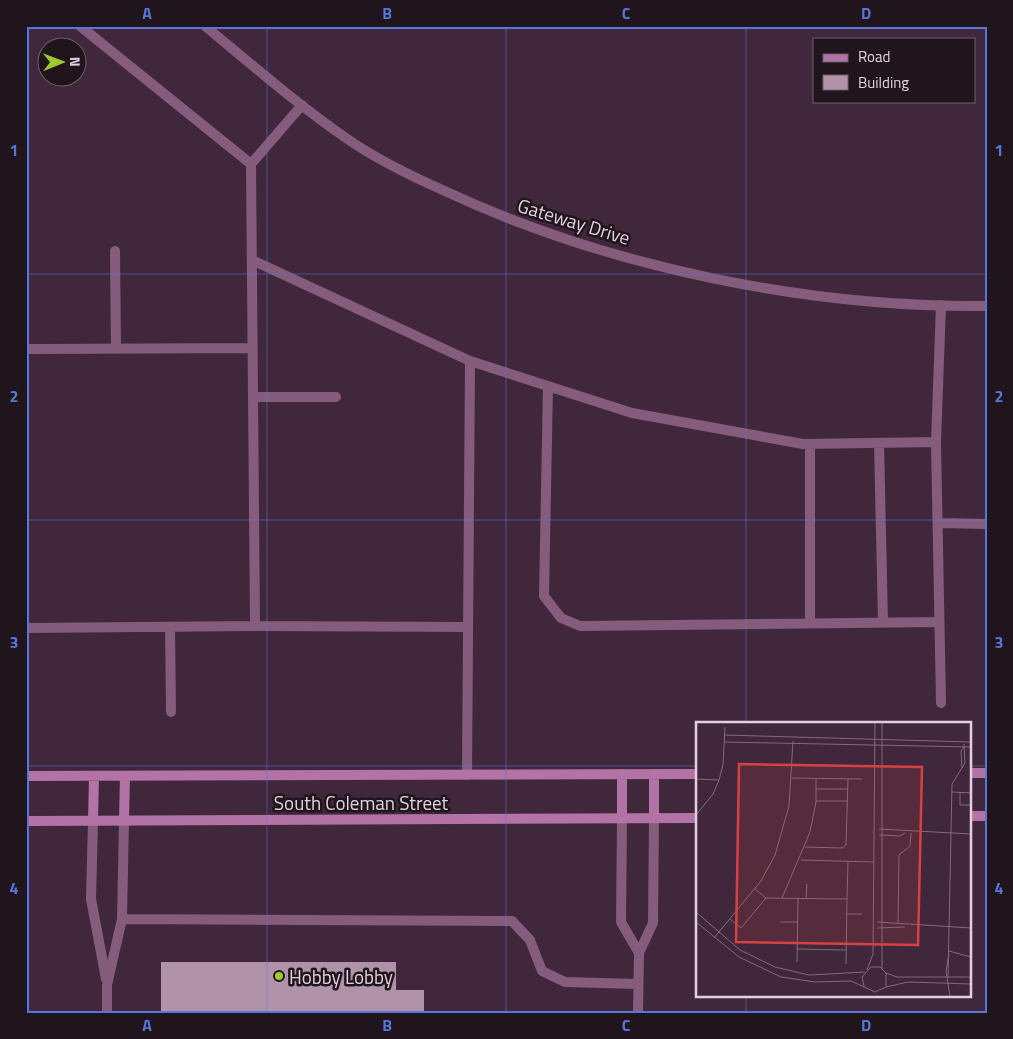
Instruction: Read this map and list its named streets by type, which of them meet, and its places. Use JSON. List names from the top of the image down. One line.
{"streets":{"street":["Gateway Drive","South Coleman Street"]},"places":["Hobby Lobby"],"legend":["Road","Building"],"north":"right","grid":{"columns":["A","B","C","D"],"rows":["1","2","3","4"]}}
